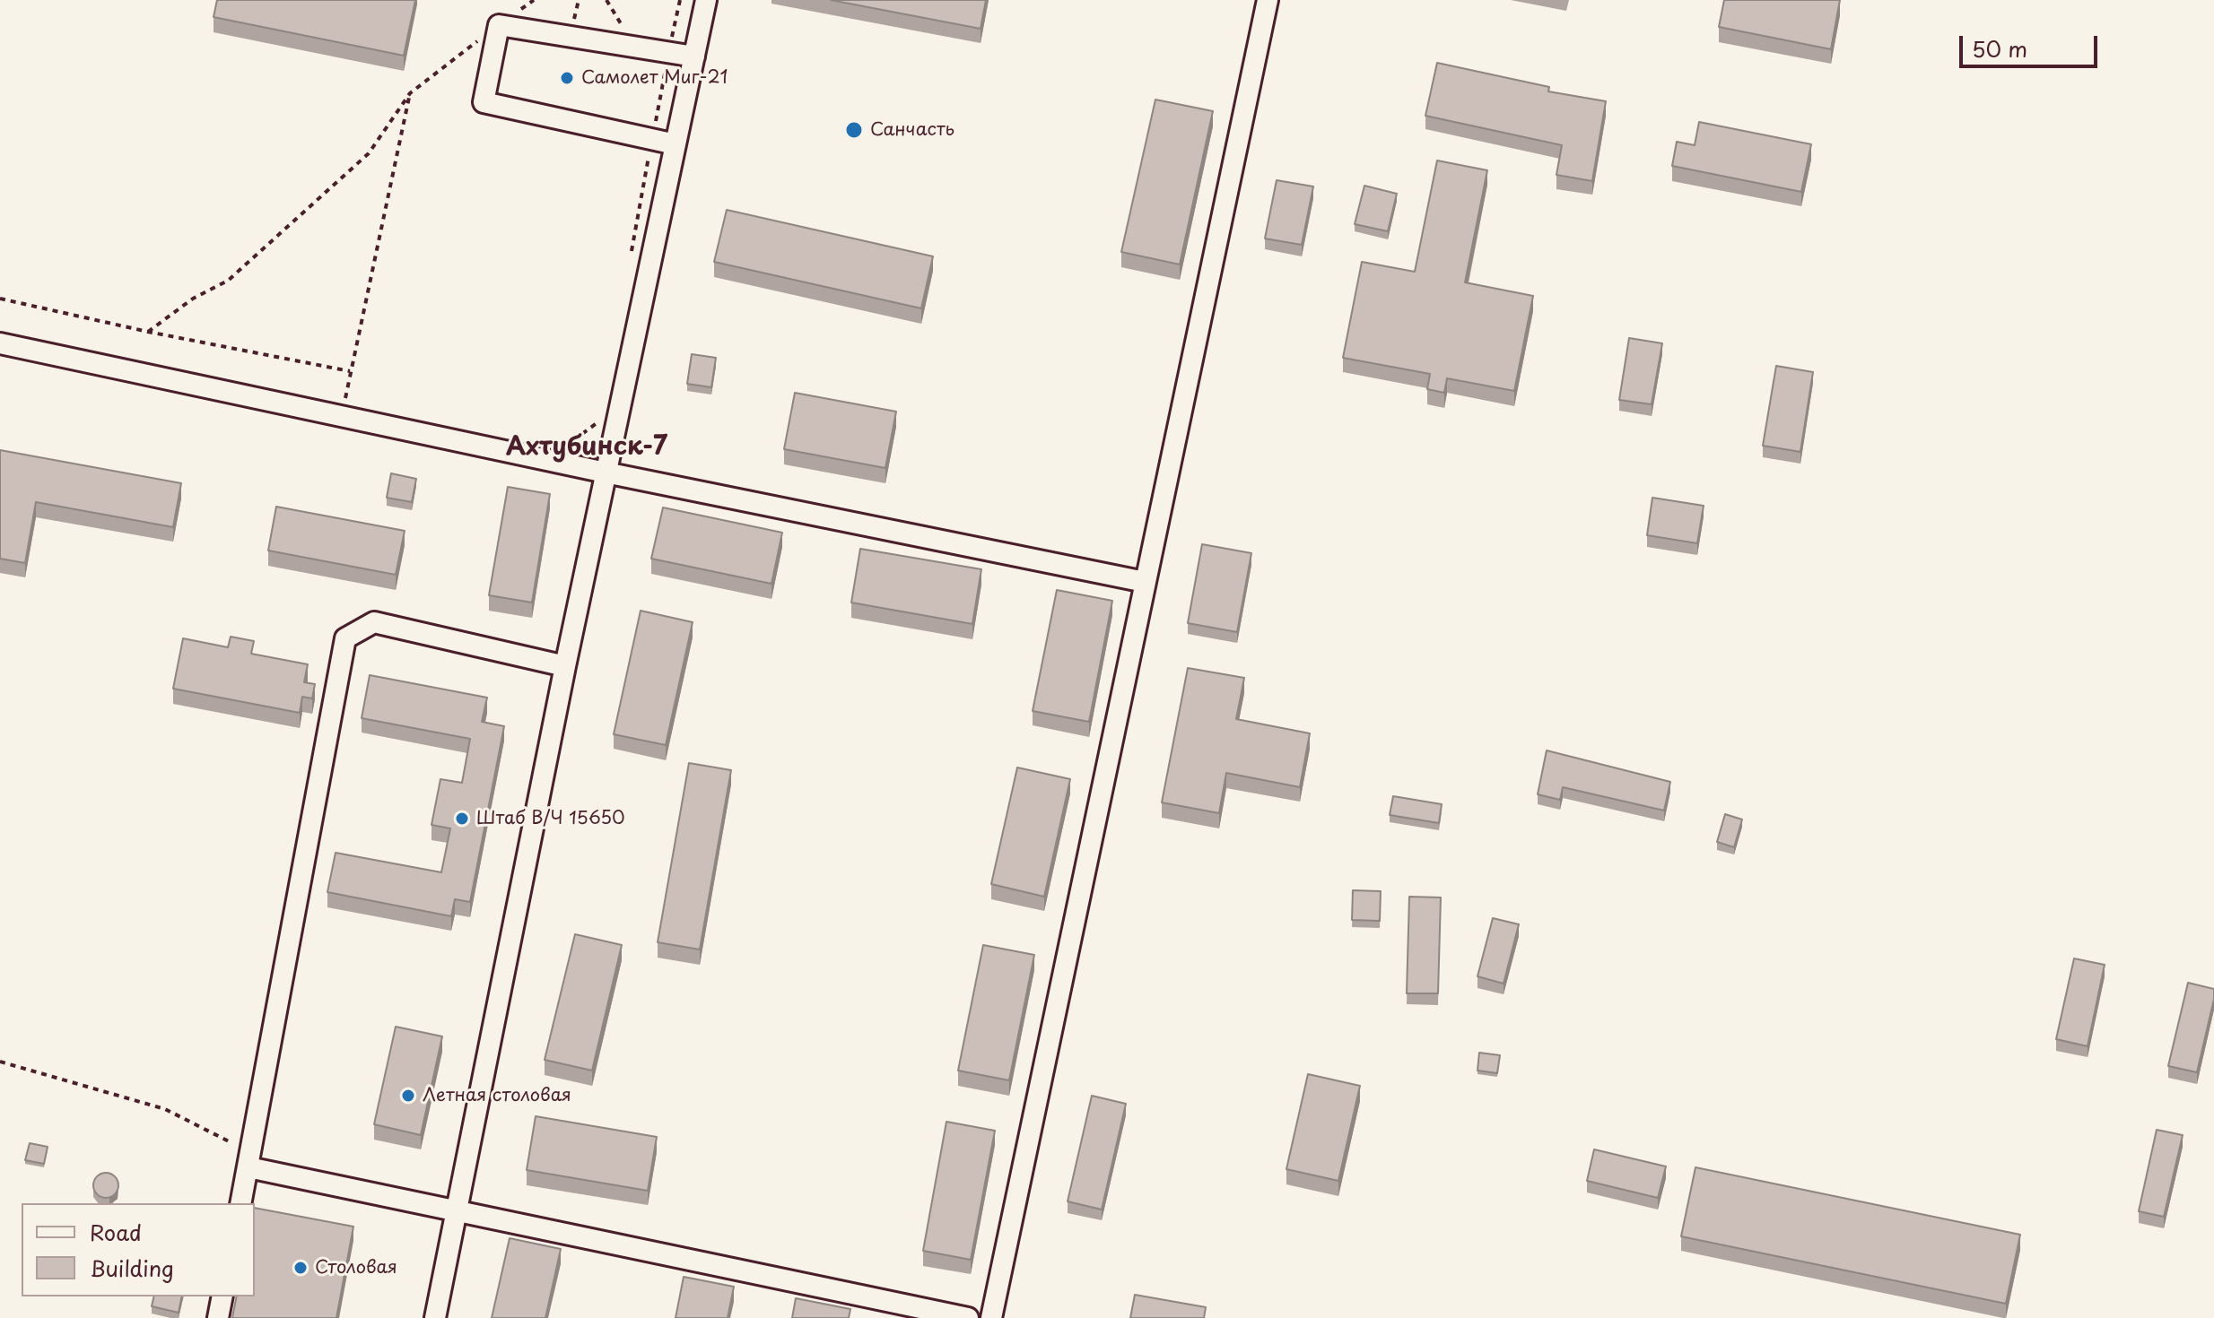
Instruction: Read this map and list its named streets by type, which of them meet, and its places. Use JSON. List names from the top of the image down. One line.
{"districts":["Ахтубинск-7"],"places":["Самолет Миг-21","Санчасть","Штаб В/Ч 15650","Летная столовая","Столовая"],"legend":["Road","Building"],"scale_bar":"50 m"}
